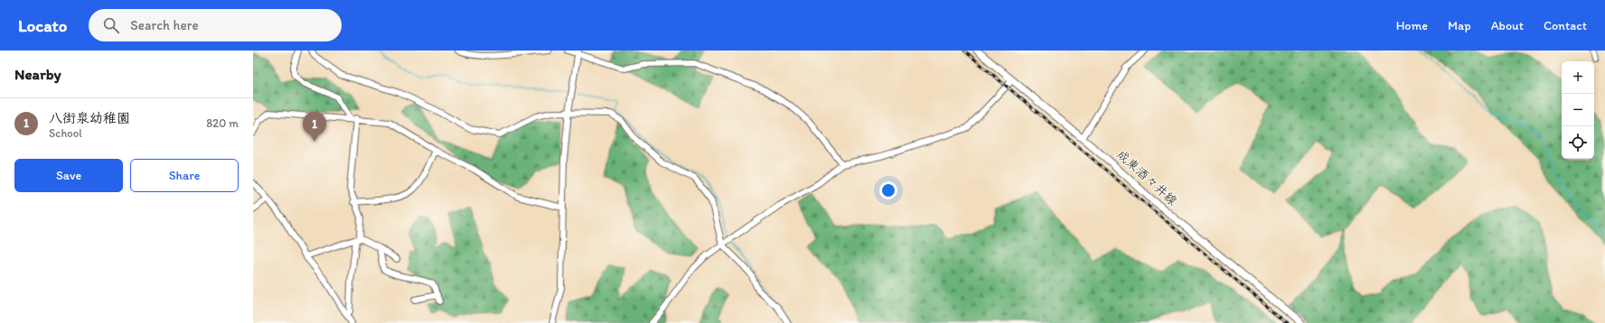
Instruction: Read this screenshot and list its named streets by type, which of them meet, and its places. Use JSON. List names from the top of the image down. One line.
{"streets":{"main road":["成東酒々井線"]},"page":{"header":"Locato","search":"Search here","nav":["Home","Map","About","Contact"],"heading":"Nearby","map_buttons":["+","−"],"list":[{"mark":"1","name":"八街泉幼稚園","note":"School","value":"820 m"}],"pins":"1","buttons":["Save","Share"]}}
